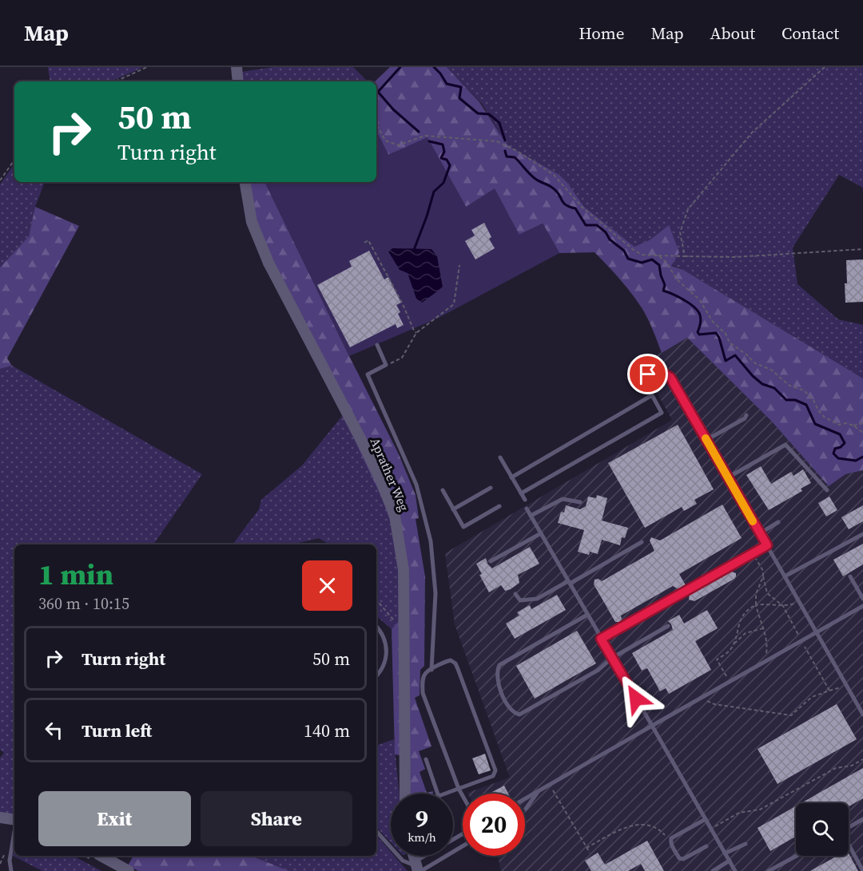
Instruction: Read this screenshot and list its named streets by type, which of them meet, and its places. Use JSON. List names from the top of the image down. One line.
{"streets":{"street":["Aprather Weg"]},"page":{"header":"Map","nav":["Home","Map","About","Contact"],"turn":["50 m","Turn right"],"heading":["1 min","360 m · 10:15"],"list":[{"name":"Turn right","value":"50 m"},{"name":"Turn left","value":"140 m"}],"buttons":["Exit","Share"],"speed":"9 km/h","limit":"20"}}
